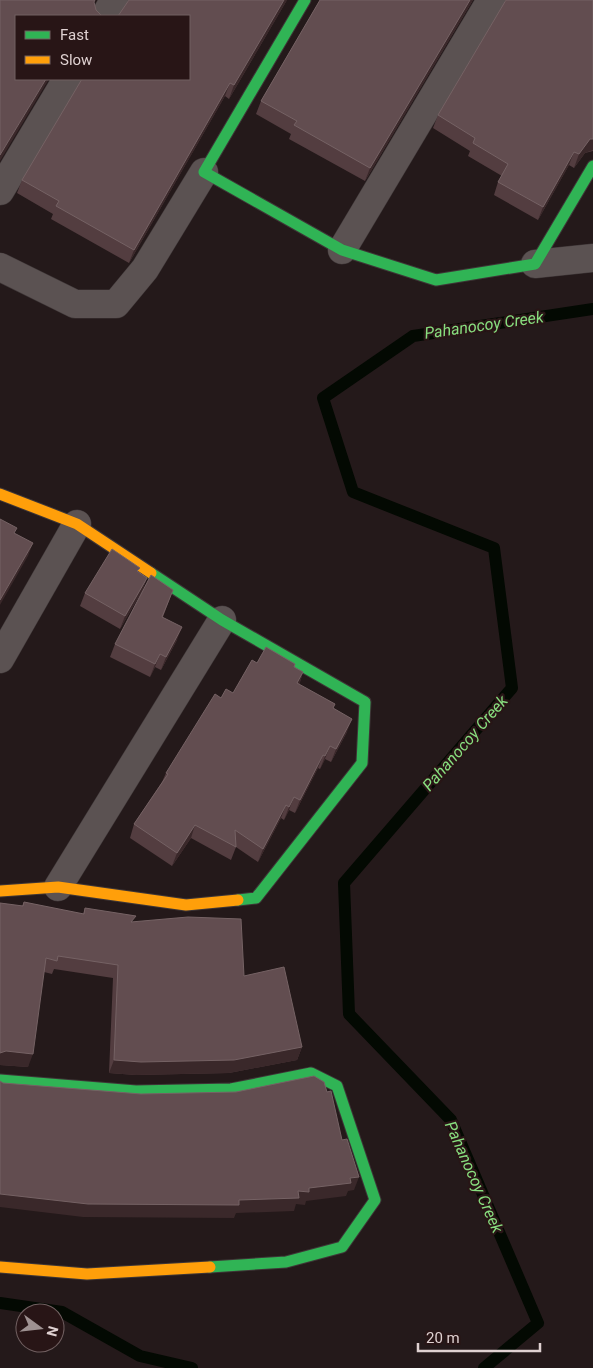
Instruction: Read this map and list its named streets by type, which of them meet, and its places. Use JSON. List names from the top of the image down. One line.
{"water":["Pahanocoy Creek"],"legend":["Fast","Slow"],"scale_bar":"20 m","north":"right"}
